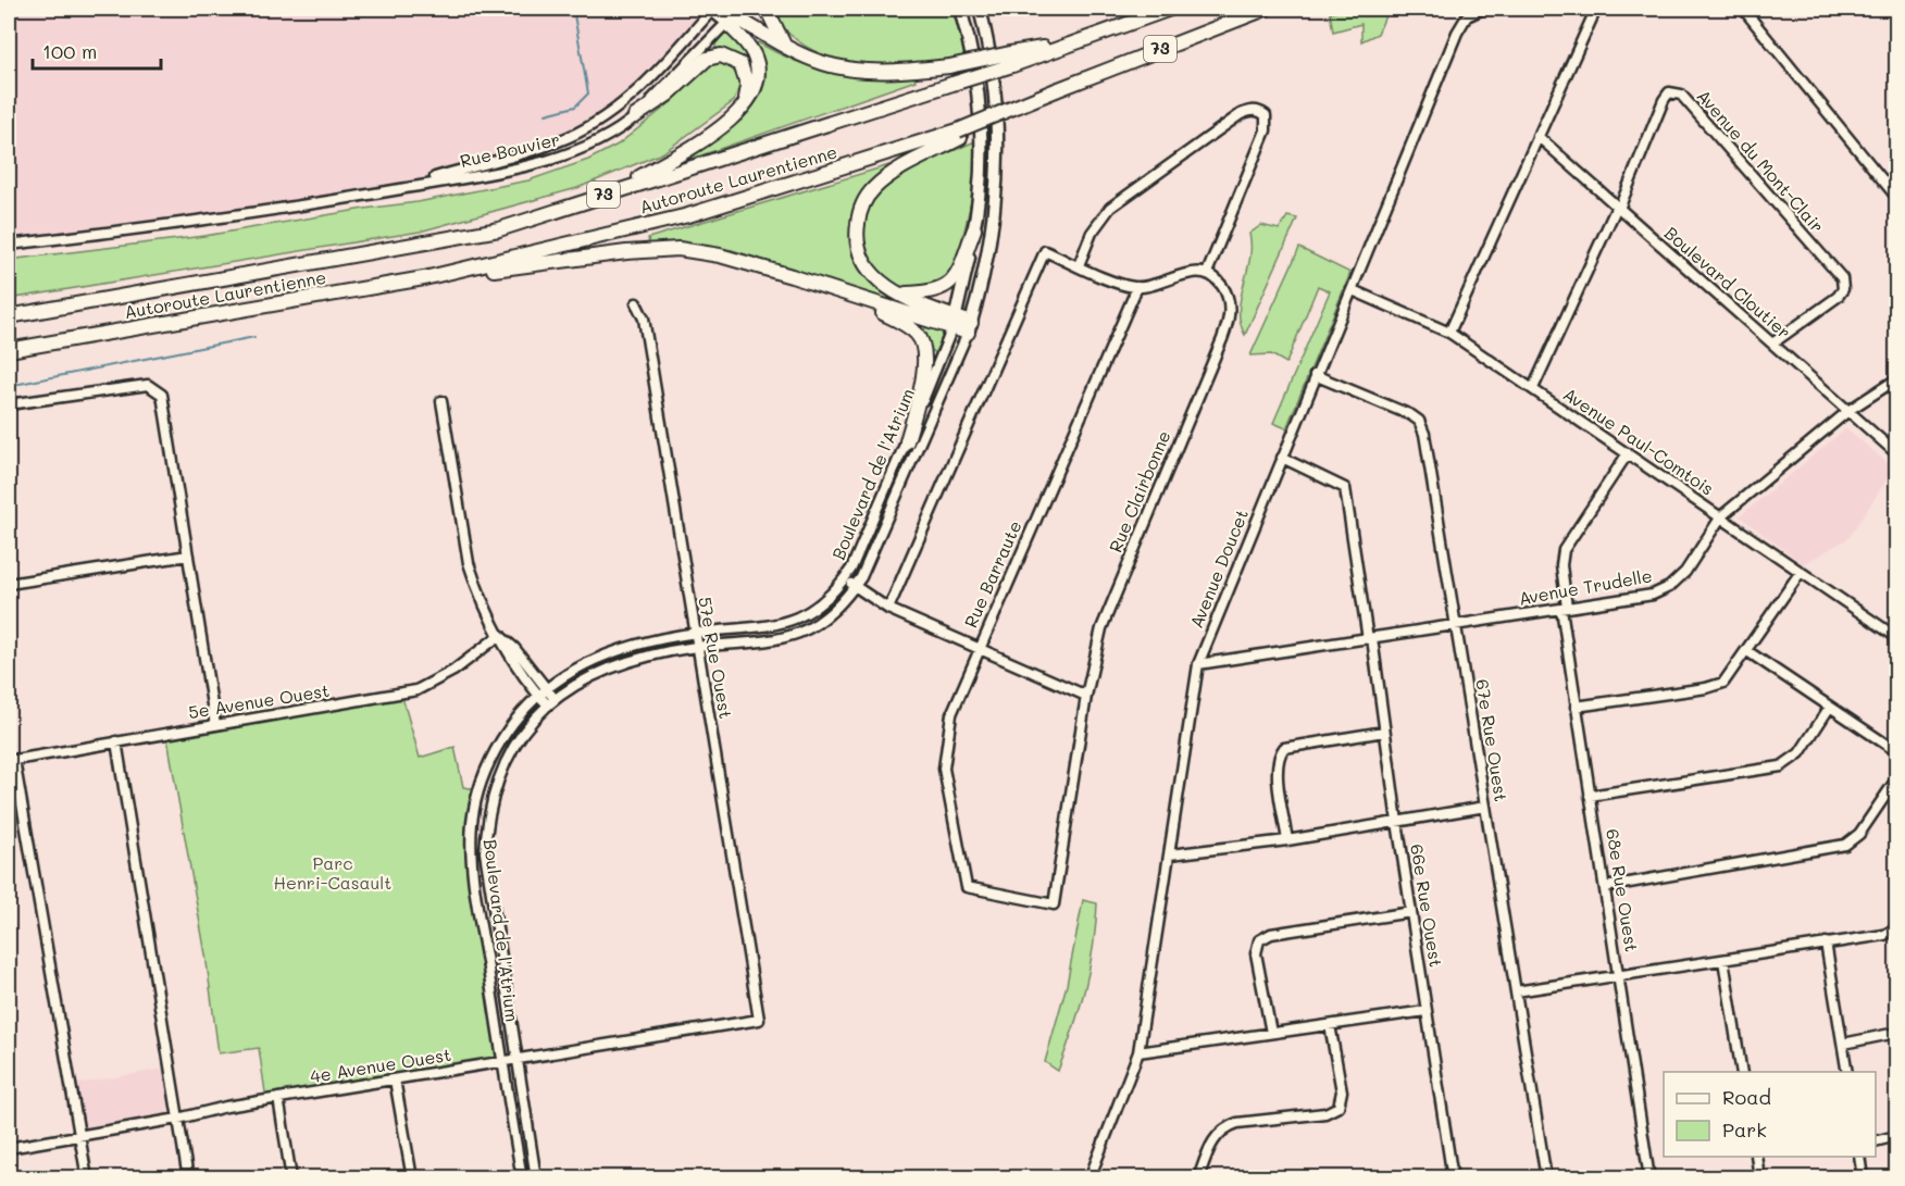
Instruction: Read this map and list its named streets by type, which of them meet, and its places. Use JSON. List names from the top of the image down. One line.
{"streets":{"highway":["73","Autoroute Laurentienne"],"main road":["Boulevard de l'Atrium"],"street":["Rue Bouvier","Avenue du Mont-Clair","Boulevard Cloutier","Avenue Paul-Comtois","Rue Clairbonne","Avenue Doucet","Rue Barraute","Avenue Trudelle","57e Rue Ouest","5e Avenue Ouest","67e Rue Ouest","68e Rue Ouest","66e Rue Ouest","4e Avenue Ouest"]},"crossings":[["Avenue du Mont-Clair","Boulevard Cloutier"],["Avenue du Mont-Clair","Avenue Paul-Comtois"],["Boulevard Cloutier","Avenue Trudelle"],["Avenue Paul-Comtois","Avenue Doucet"],["Avenue Paul-Comtois","Avenue Trudelle"],["Avenue Paul-Comtois","68e Rue Ouest"],["Boulevard de l'Atrium","57e Rue Ouest"],["Boulevard de l'Atrium","4e Avenue Ouest"],["Rue Clairbonne","Rue Barraute"],["Avenue Doucet","Avenue Trudelle"],["Avenue Doucet","67e Rue Ouest"],["Avenue Doucet","66e Rue Ouest"],["Avenue Trudelle","67e Rue Ouest"],["Avenue Trudelle","68e Rue Ouest"],["Avenue Trudelle","66e Rue Ouest"],["57e Rue Ouest","4e Avenue Ouest"]],"parks":["Parc Henri-Casault"],"legend":["Road","Park"],"scale_bar":"100 m"}
